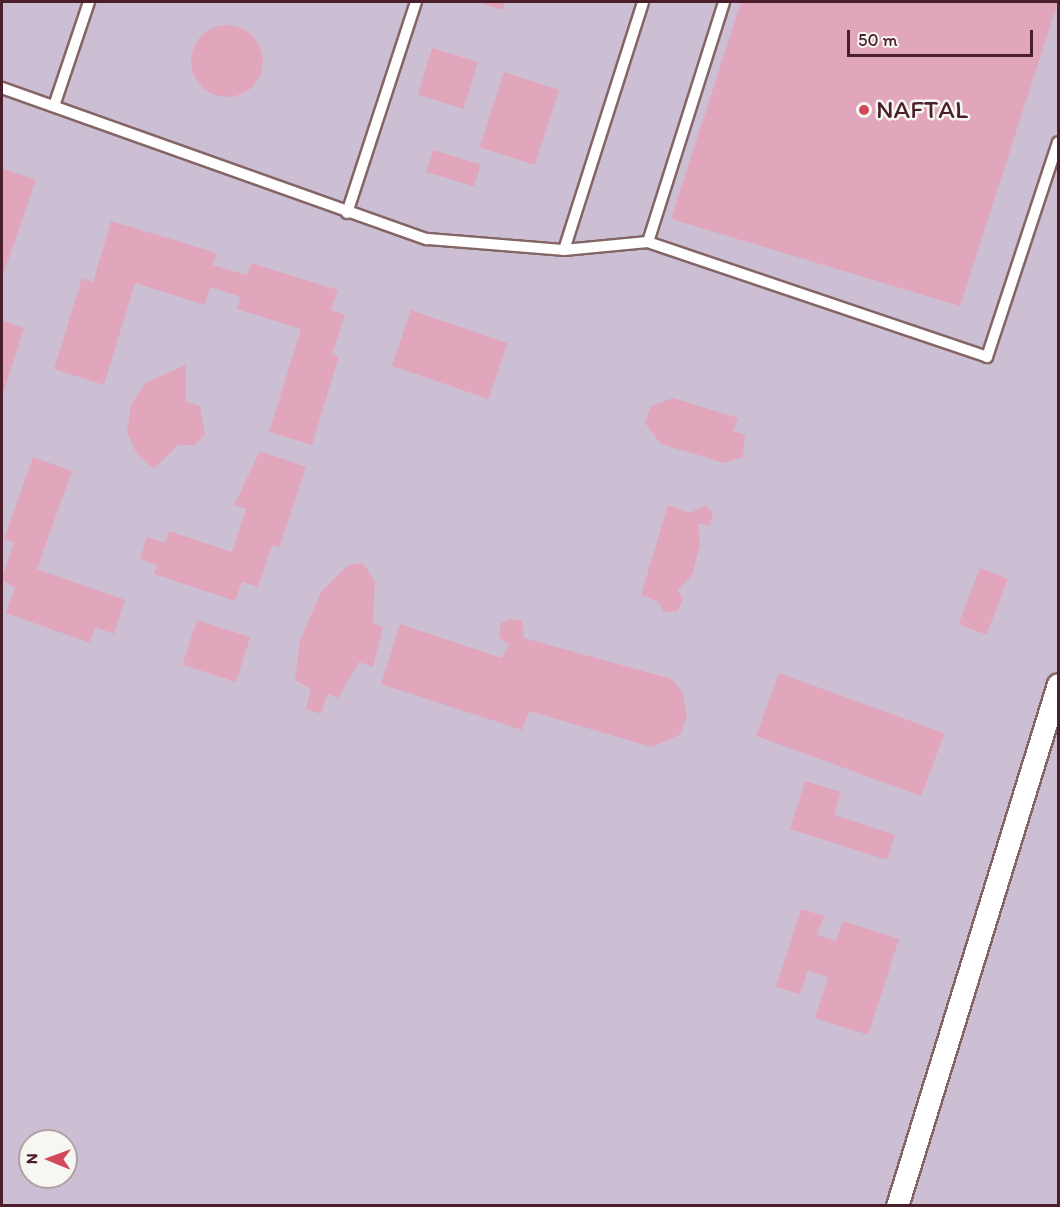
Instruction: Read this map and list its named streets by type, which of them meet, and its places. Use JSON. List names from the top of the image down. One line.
{"places":["NAFTAL"],"scale_bar":"50 m","north":"left"}
